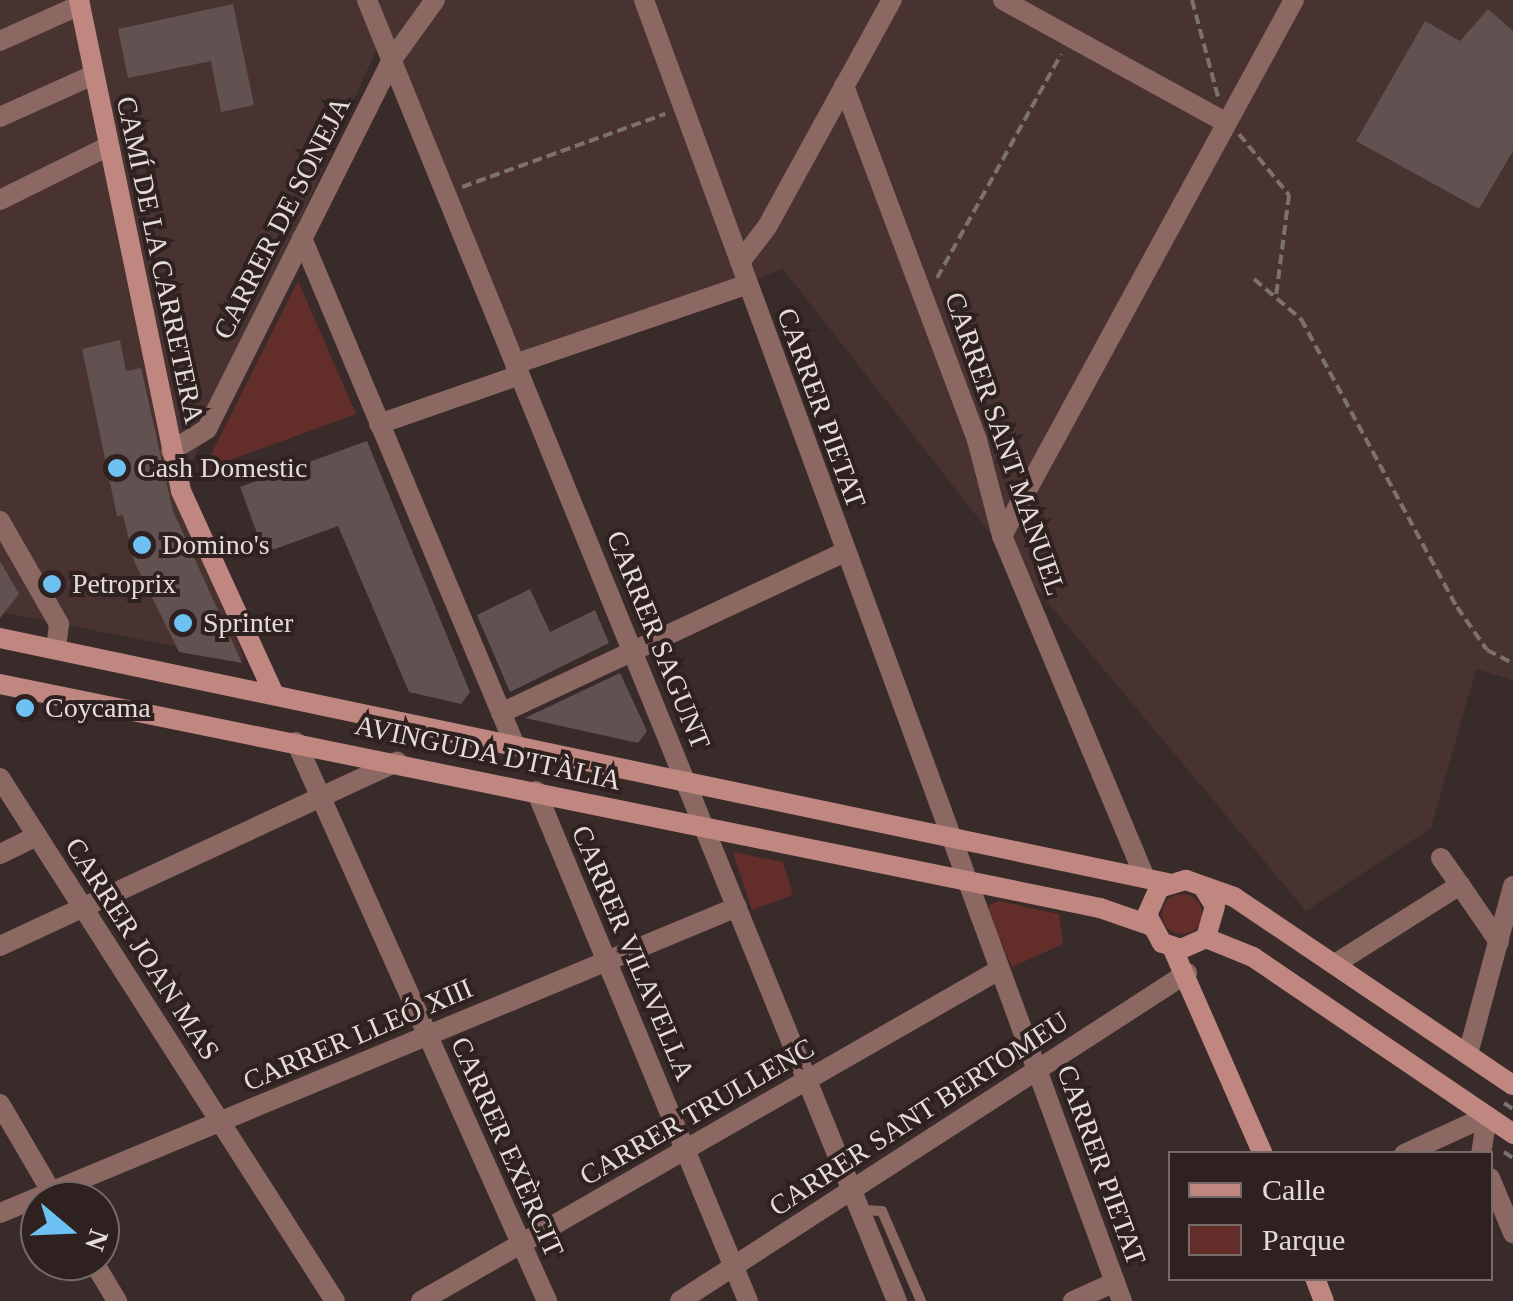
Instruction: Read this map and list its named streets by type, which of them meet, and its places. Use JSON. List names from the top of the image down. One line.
{"streets":{"main road":["CAMÍ DE LA CARRETERA","AVINGUDA D'ITÀLIA"],"street":["CARRER DE SONEJA","CARRER PIETAT","CARRER SANT MANUEL","CARRER SAGUNT","CARRER JOAN MAS","CARRER VILAVELLA","CARRER LLEÓ XIII","CARRER TRULLENC","CARRER SANT BERTOMEU","CARRER EXÈRCIT"]},"crossings":[["CARRER DE SONEJA","CAMÍ DE LA CARRETERA"],["CARRER DE SONEJA","CARRER SAGUNT"],["CAMÍ DE LA CARRETERA","AVINGUDA D'ITÀLIA"],["CARRER PIETAT","AVINGUDA D'ITÀLIA"],["CARRER PIETAT","CARRER TRULLENC"],["CARRER PIETAT","CARRER SANT BERTOMEU"],["CARRER SANT MANUEL","AVINGUDA D'ITÀLIA"],["CARRER SAGUNT","AVINGUDA D'ITÀLIA"],["CARRER SAGUNT","CARRER LLEÓ XIII"],["CARRER SAGUNT","CARRER TRULLENC"],["CARRER SAGUNT","CARRER SANT BERTOMEU"],["AVINGUDA D'ITÀLIA","CARRER VILAVELLA"],["AVINGUDA D'ITÀLIA","CARRER EXÈRCIT"],["CARRER JOAN MAS","CARRER LLEÓ XIII"],["CARRER VILAVELLA","CARRER LLEÓ XIII"],["CARRER VILAVELLA","CARRER TRULLENC"],["CARRER VILAVELLA","CARRER SANT BERTOMEU"],["CARRER LLEÓ XIII","CARRER EXÈRCIT"],["CARRER TRULLENC","CARRER EXÈRCIT"]],"places":["Cash Domestic","Domino's","Petroprix","Sprinter","Coycama"],"legend":["Calle","Parque"],"north":"right"}
